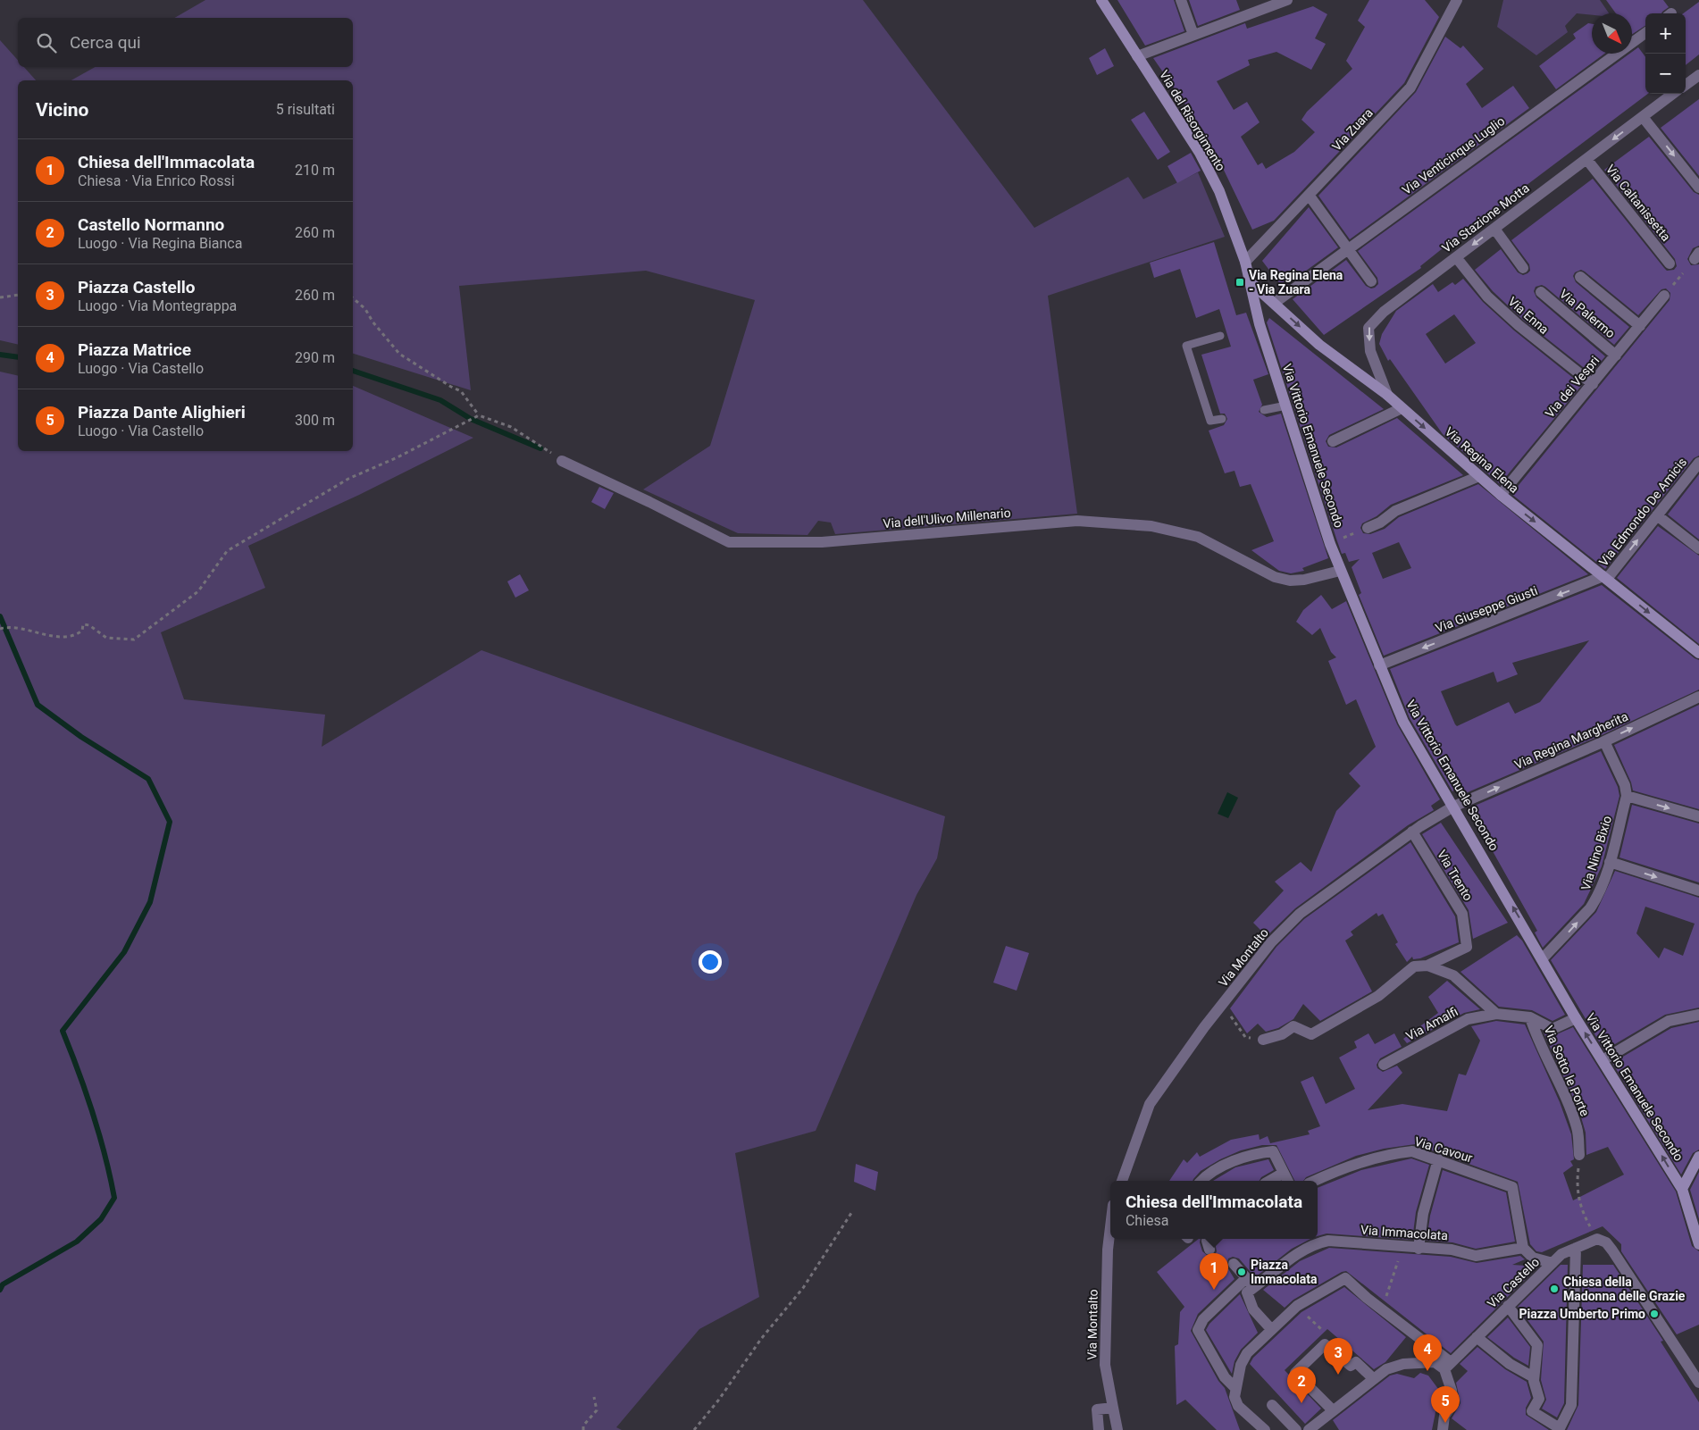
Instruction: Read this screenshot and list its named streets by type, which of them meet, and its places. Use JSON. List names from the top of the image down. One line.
{"streets":{"street":["Via del Risorgimento","Via Zuara","Via Venticinque Luglio","Via Caltanissetta","Via Stazione Motta","Via Palermo","Via Enna","Via dei Vespri","Via Vittorio Emanuele Secondo","Via Regina Elena","Via Edmondo De Amicis","Via dell'Ulivo Millenario","Via Giuseppe Giusti","Via Regina Margherita","Via Nino Bixio","Via Trento","Via Montalto","Via Amalfi","Via Sotto le Porte","Via Cavour","Via Immacolata","Via Castello"]},"crossings":[["Via del Risorgimento","Via Zuara"],["Via del Risorgimento","Via Vittorio Emanuele Secondo"],["Via Zuara","Via Vittorio Emanuele Secondo"],["Via Venticinque Luglio","Via Regina Elena"],["Via Caltanissetta","Via Stazione Motta"],["Via Stazione Motta","Via Enna"],["Via Stazione Motta","Via Regina Elena"],["Via Palermo","Via dei Vespri"],["Via Enna","Via dei Vespri"],["Via dei Vespri","Via Regina Elena"],["Via Vittorio Emanuele Secondo","Via Regina Elena"],["Via Vittorio Emanuele Secondo","Via dell'Ulivo Millenario"],["Via Vittorio Emanuele Secondo","Via Giuseppe Giusti"],["Via Vittorio Emanuele Secondo","Via Regina Margherita"],["Via Vittorio Emanuele Secondo","Via Nino Bixio"],["Via Vittorio Emanuele Secondo","Via Montalto"],["Via Regina Elena","Via Edmondo De Amicis"],["Via Regina Elena","Via Giuseppe Giusti"],["Via Edmondo De Amicis","Via Giuseppe Giusti"],["Via Regina Margherita","Via Montalto"],["Via Trento","Via Montalto"],["Via Amalfi","Via Sotto le Porte"],["Via Cavour","Via Immacolata"]],"one_way":["Via Stazione Motta","Via Regina Elena","Via Edmondo De Amicis","Via Giuseppe Giusti","Via Regina Margherita","Via Nino Bixio"],"places":{"transit":["Via Regina Elena - Via Zuara"],"other":["Piazza Immacolata","Chiesa della Madonna delle Grazie","Piazza Umberto Primo"]},"north":"bottom right","page":{"map_buttons":["+","−"],"search":"Cerca qui","heading":["Vicino","5 risultati"],"list":[{"mark":"1","name":"Chiesa dell'Immacolata","note":"Chiesa · Via Enrico Rossi","value":"210 m"},{"mark":"2","name":"Castello Normanno","note":"Luogo · Via Regina Bianca","value":"260 m"},{"mark":"3","name":"Piazza Castello","note":"Luogo · Via Montegrappa","value":"260 m"},{"mark":"4","name":"Piazza Matrice","note":"Luogo · Via Castello","value":"290 m"},{"mark":"5","name":"Piazza Dante Alighieri","note":"Luogo · Via Castello","value":"300 m"}],"popup":["Chiesa dell'Immacolata","Chiesa"],"pins":["1","4","3","2","5"]}}
